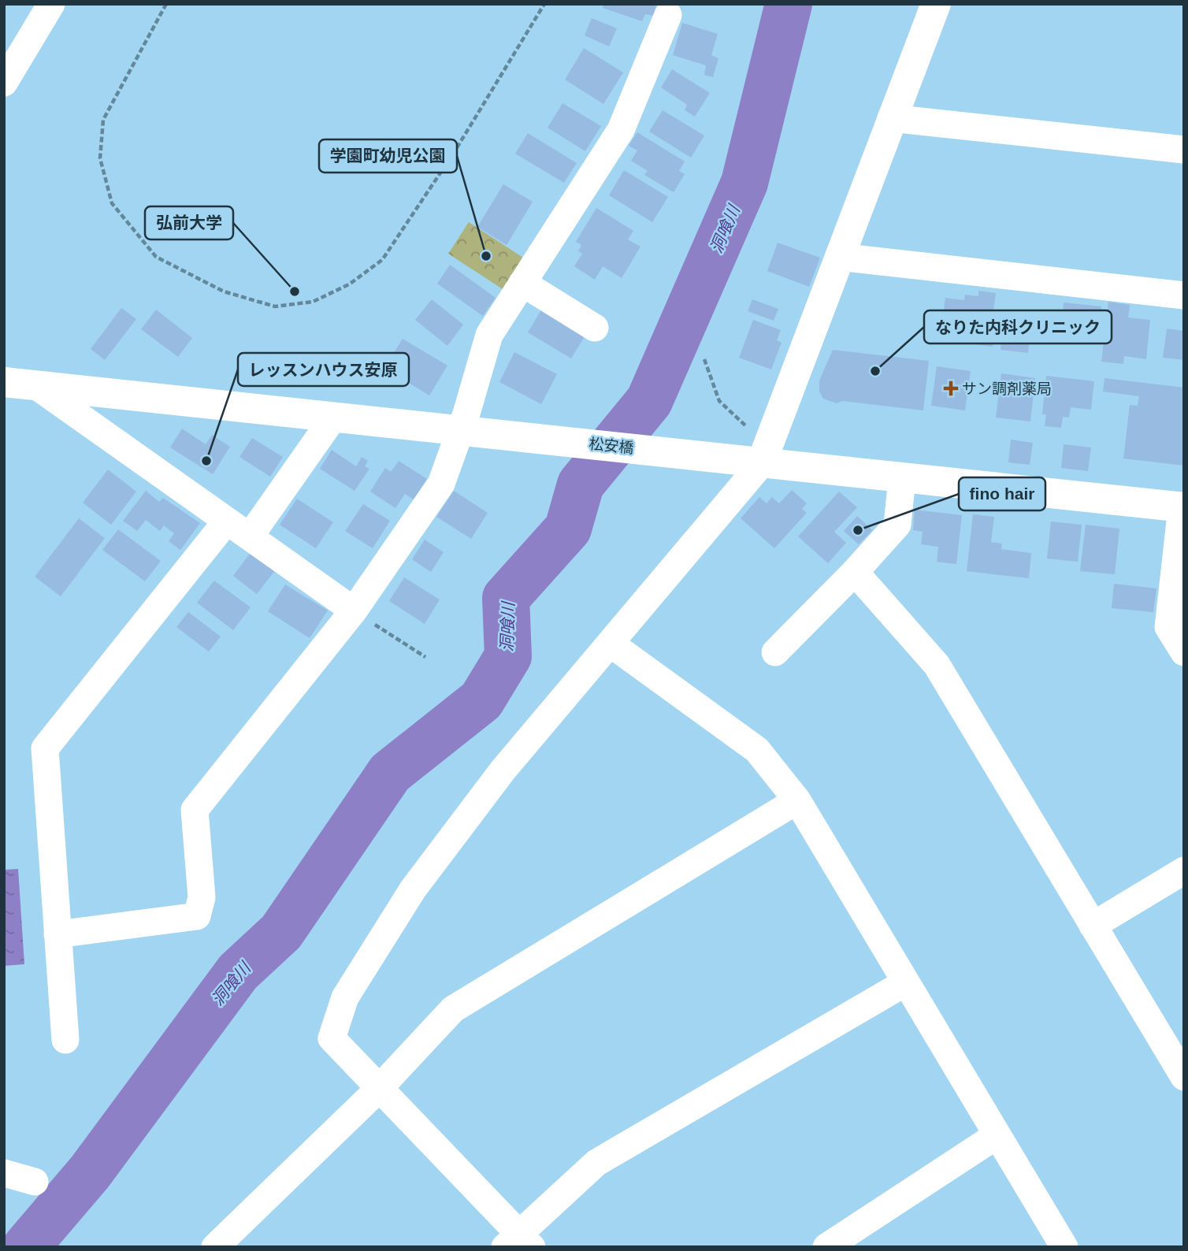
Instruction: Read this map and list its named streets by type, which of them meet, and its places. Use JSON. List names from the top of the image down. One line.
{"streets":{"street":["松安橋"]},"water":["洞喰川"],"places":{"other":["学園町幼児公園","弘前大学","なりた内科クリニック","レッスンハウス安原","fino hair"],"health":["サン調剤薬局"]}}
